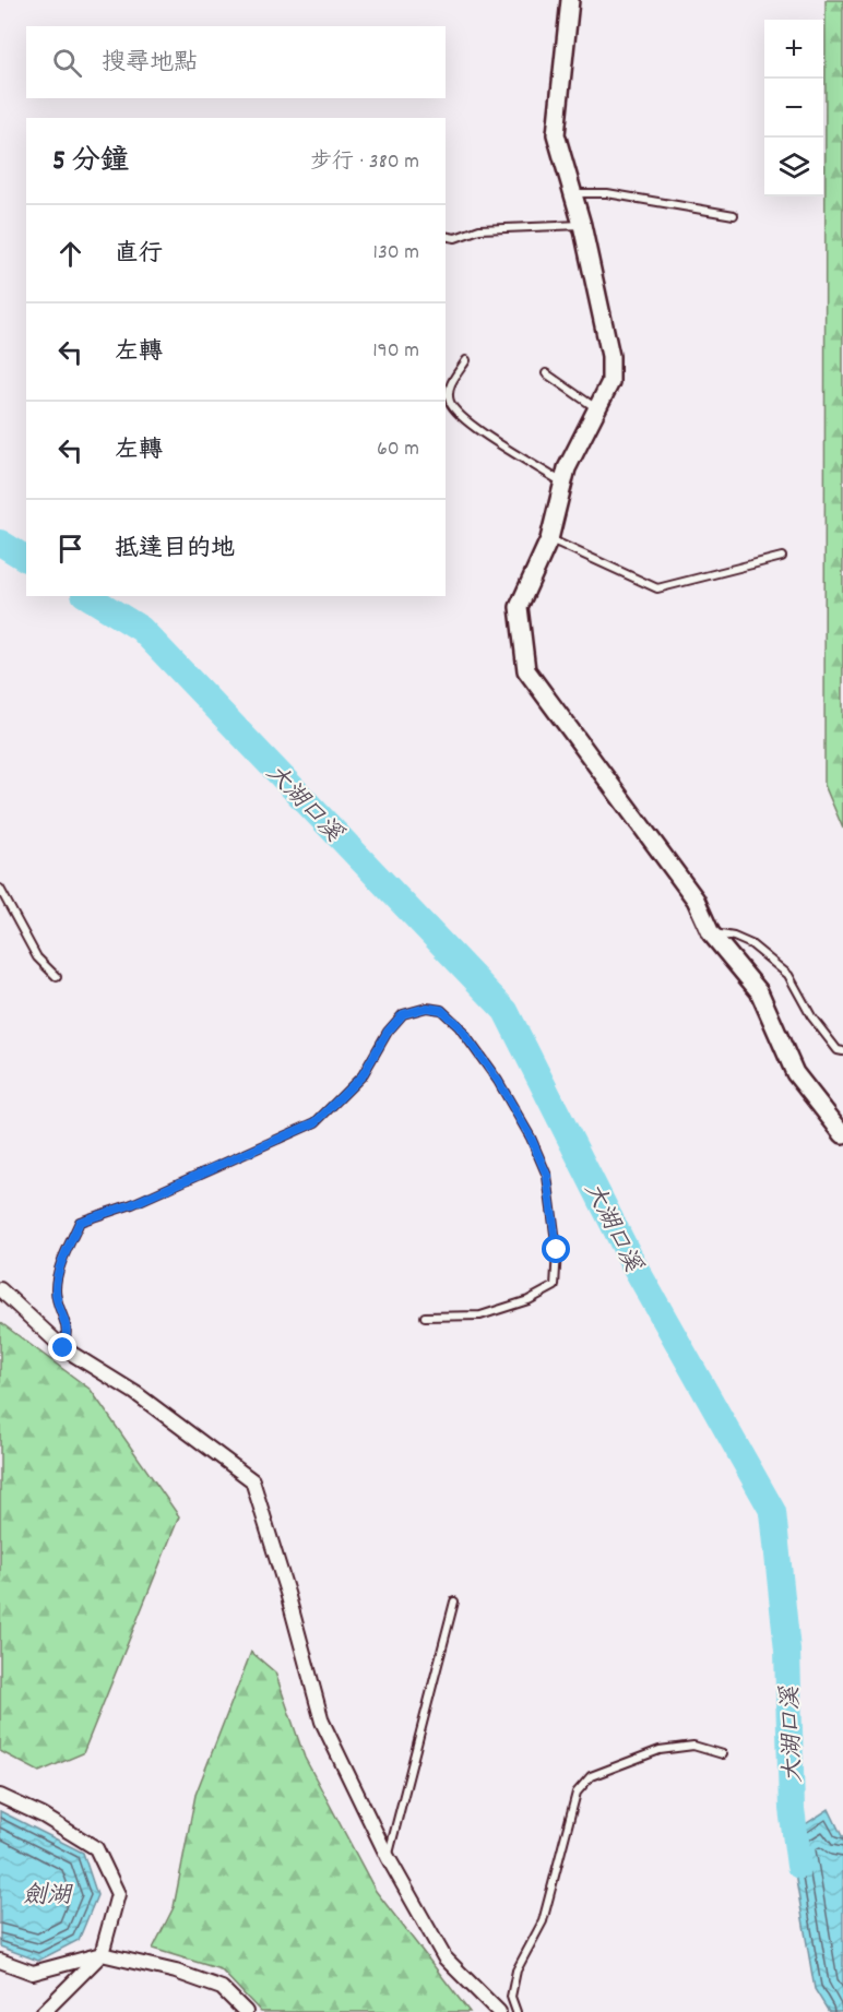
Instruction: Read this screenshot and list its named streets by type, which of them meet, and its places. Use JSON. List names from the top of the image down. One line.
{"water":["大湖口溪","劍湖"],"page":{"map_buttons":["+","−"],"search":"搜尋地點","heading":["5 分鐘","步行 · 380 m"],"list":[["直行","130 m"],["左轉","190 m"],["左轉","60 m"],"抵達目的地"]}}
